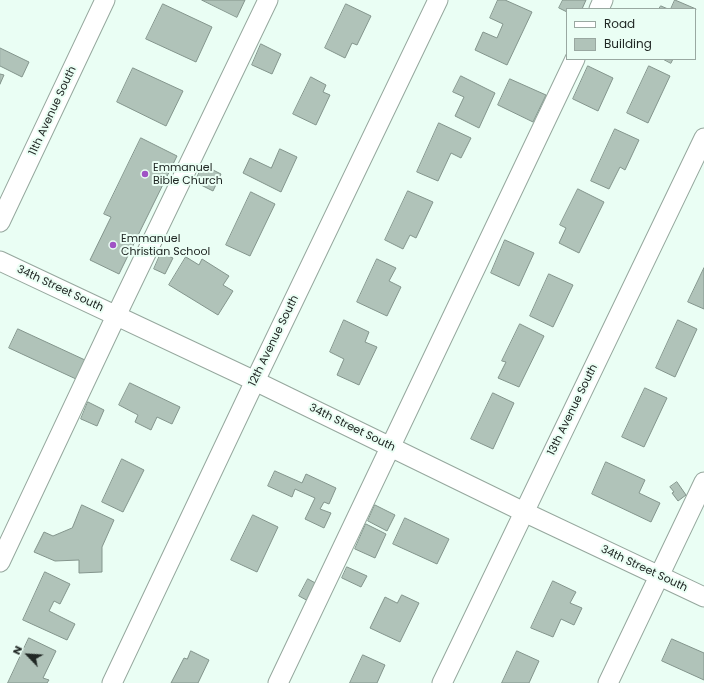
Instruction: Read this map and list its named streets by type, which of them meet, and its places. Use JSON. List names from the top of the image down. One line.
{"streets":{"street":["11th Avenue South","34th Street South","12th Avenue South","13th Avenue South"]},"crossings":[["34th Street South","12th Avenue South"],["34th Street South","13th Avenue South"]],"places":["Emmanuel Bible Church","Emmanuel Christian School"],"legend":["Road","Building"],"north":"top left"}
